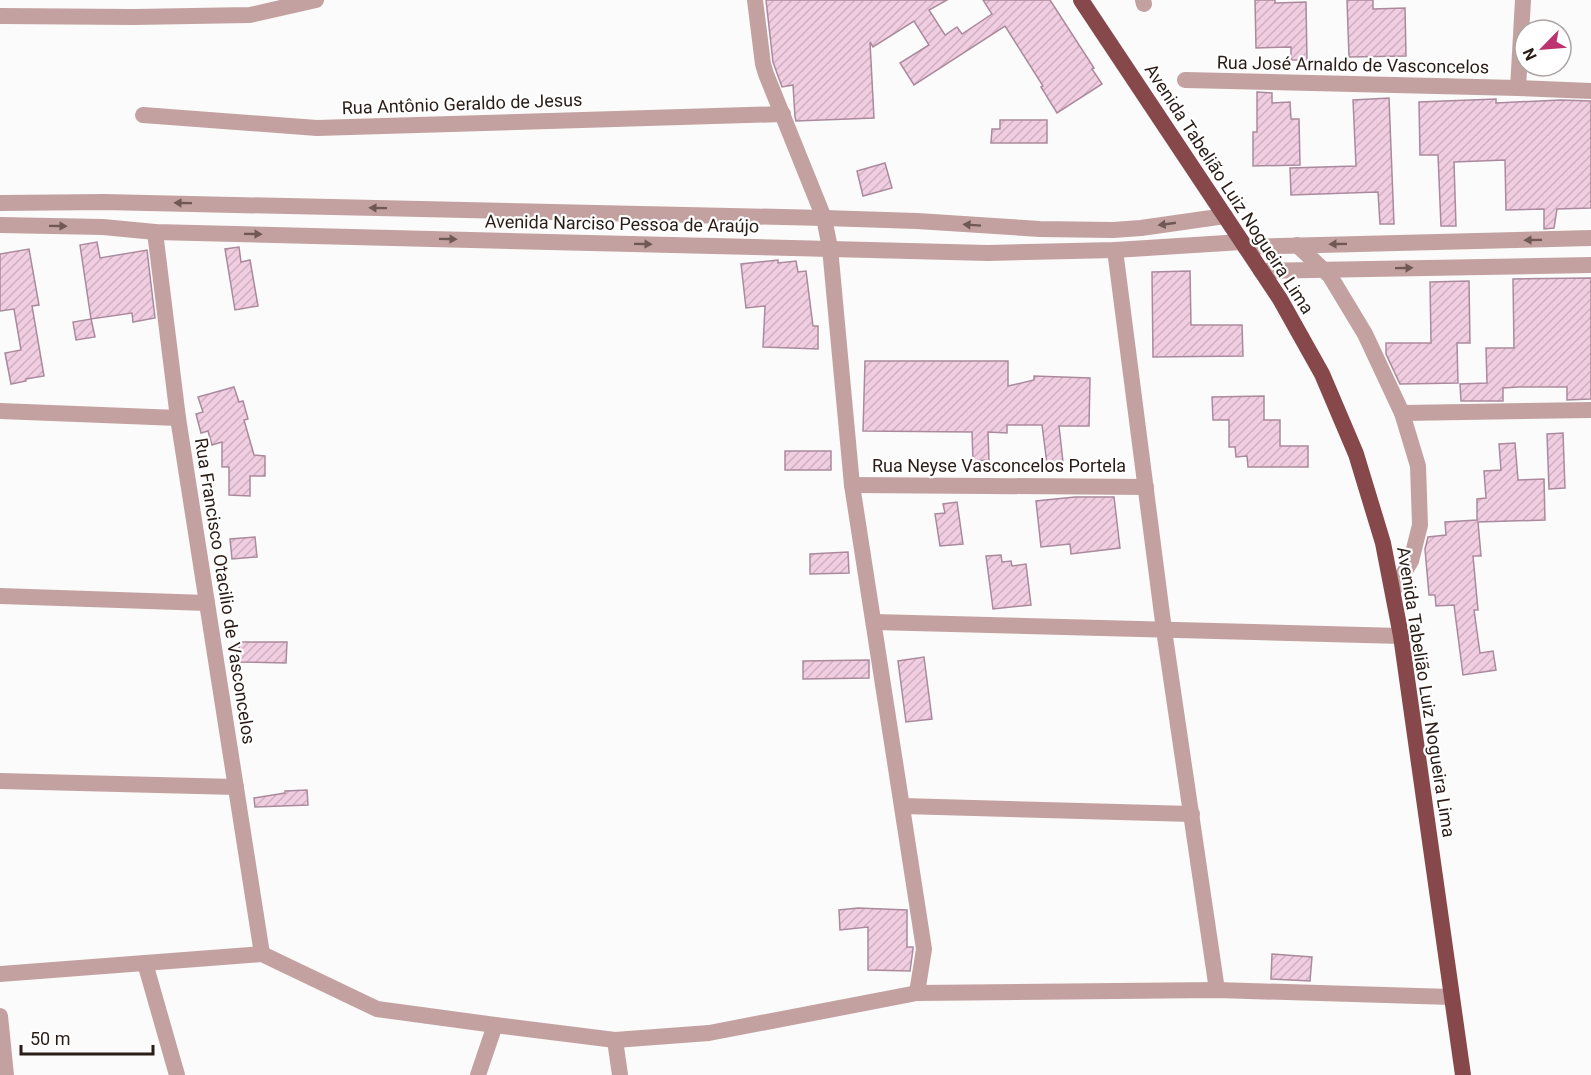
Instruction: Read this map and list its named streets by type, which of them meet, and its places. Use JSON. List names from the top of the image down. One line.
{"streets":{"highway":["Avenida Tabelião Luiz Nogueira Lima"],"street":["Rua José Arnaldo de Vasconcelos","Rua Antônio Geraldo de Jesus","Avenida Narciso Pessoa de Araújo","Rua Neyse Vasconcelos Portela","Rua Francisco Otacilio de Vasconcelos"]},"crossings":[["Avenida Tabelião Luiz Nogueira Lima","Avenida Narciso Pessoa de Araújo"],["Avenida Narciso Pessoa de Araújo","Rua Francisco Otacilio de Vasconcelos"]],"scale_bar":"50 m","north":"bottom left"}
